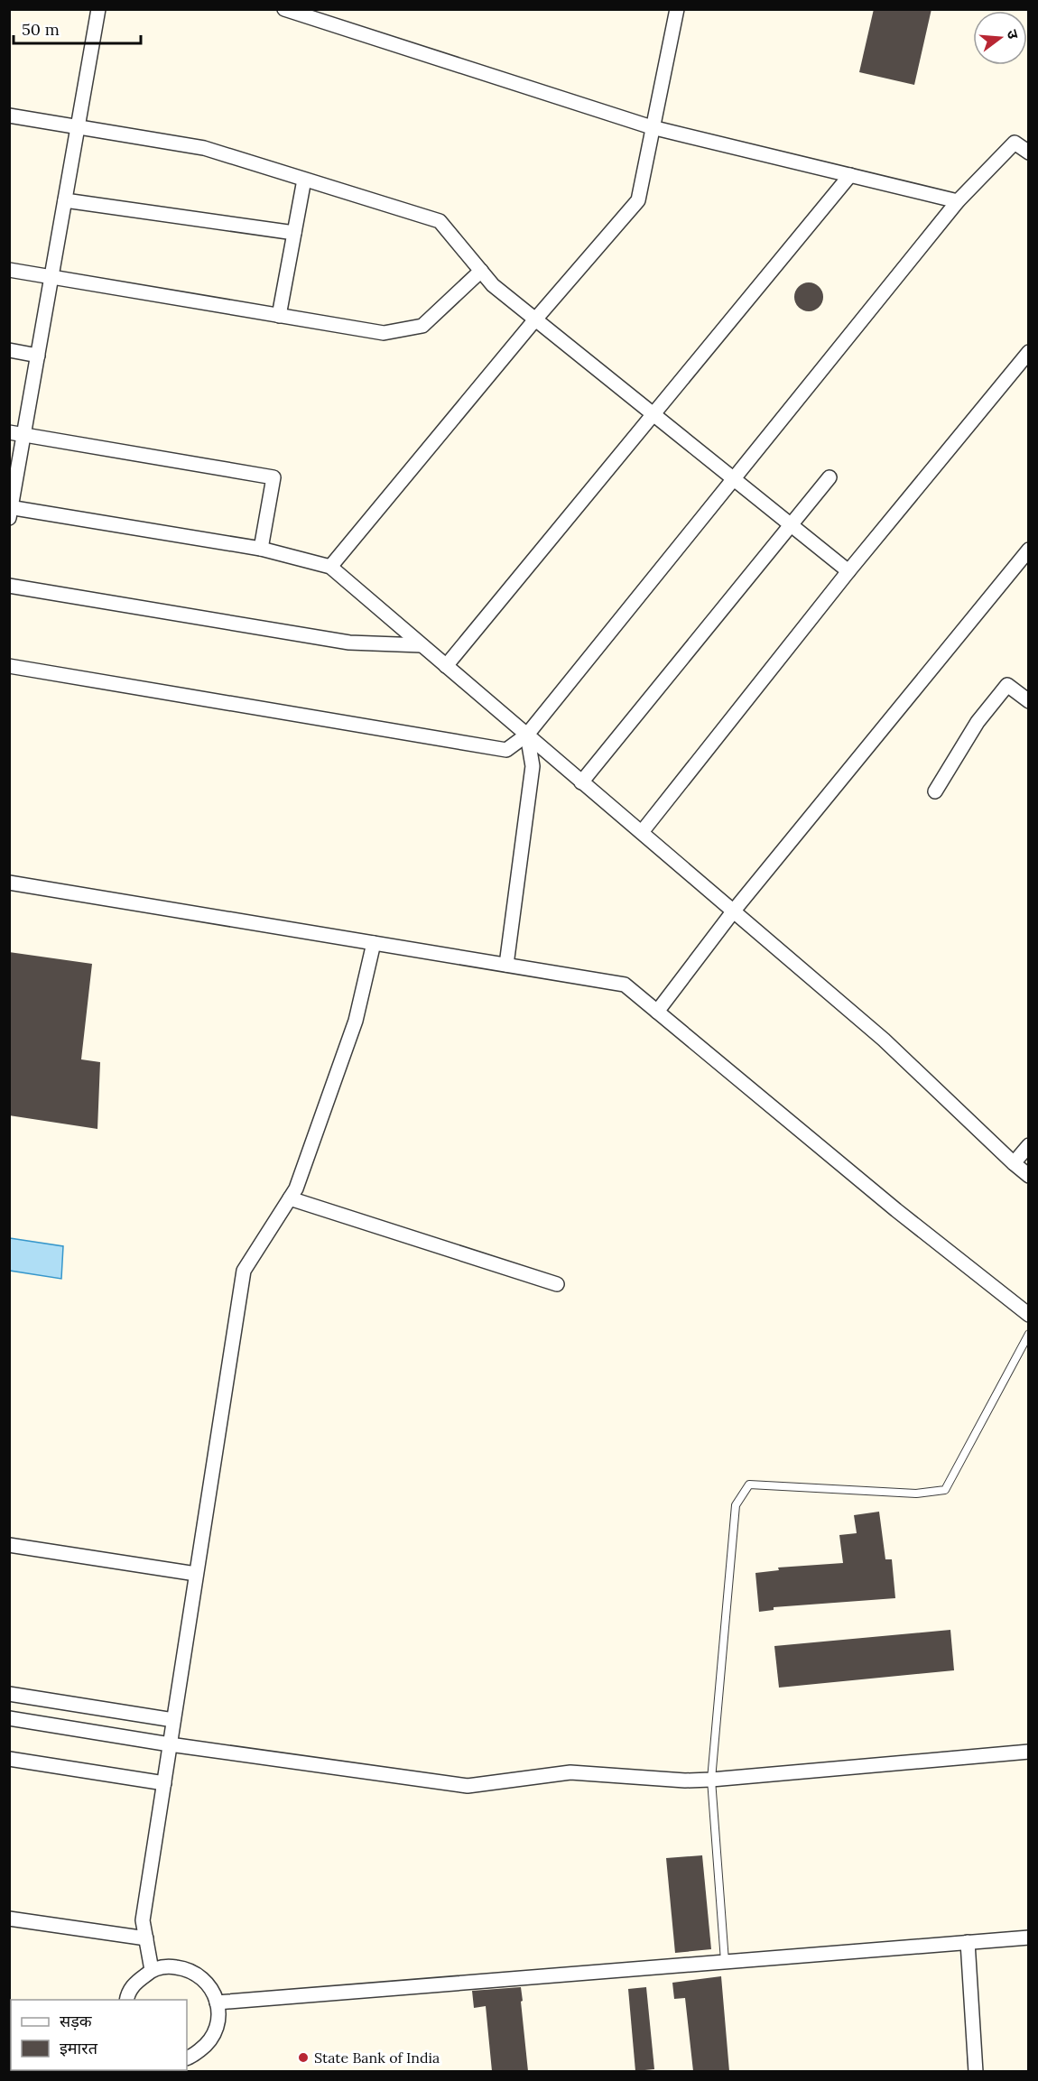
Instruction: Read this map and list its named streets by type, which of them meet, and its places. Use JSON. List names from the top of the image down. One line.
{"places":["State Bank of India"],"legend":["सड़क","इमारत"],"scale_bar":"50 m","north":"right"}
